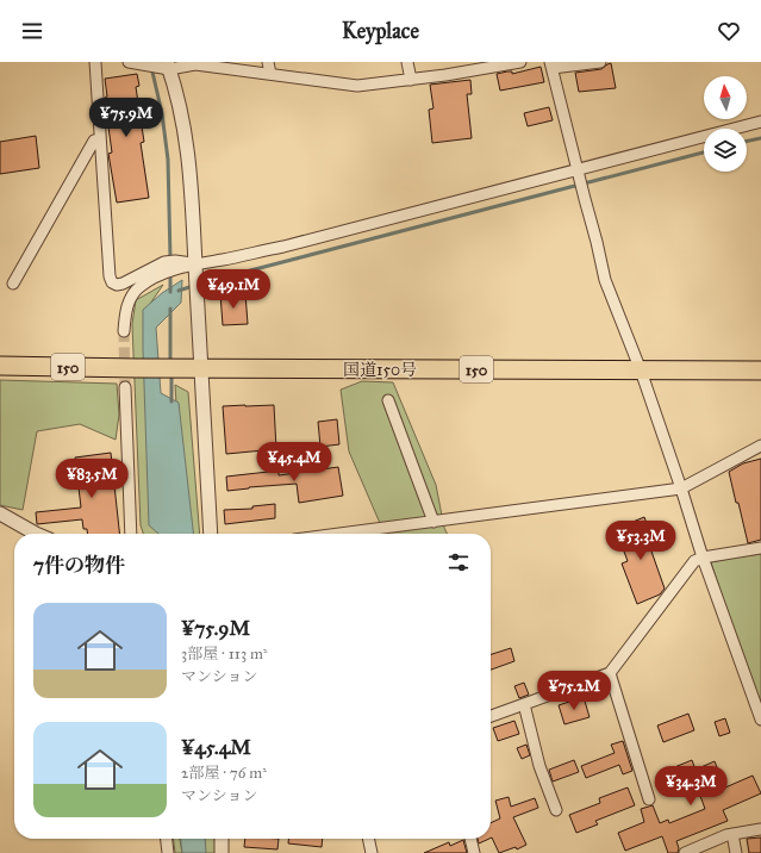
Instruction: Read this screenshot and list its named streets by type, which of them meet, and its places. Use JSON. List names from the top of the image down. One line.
{"streets":{"highway":["150","国道150号"]},"north":"top","page":{"header":"Keyplace","price":["¥75.9M","¥49.1M","¥45.4M","¥83.5M","¥53.3M","¥75.2M","¥34.3M"],"heading":"7件の物件","list":[{"name":"¥75.9M","note":"3部屋 · 113 m² · マンション"},{"name":"¥45.4M","note":"2部屋 · 76 m² · マンション"}]}}
